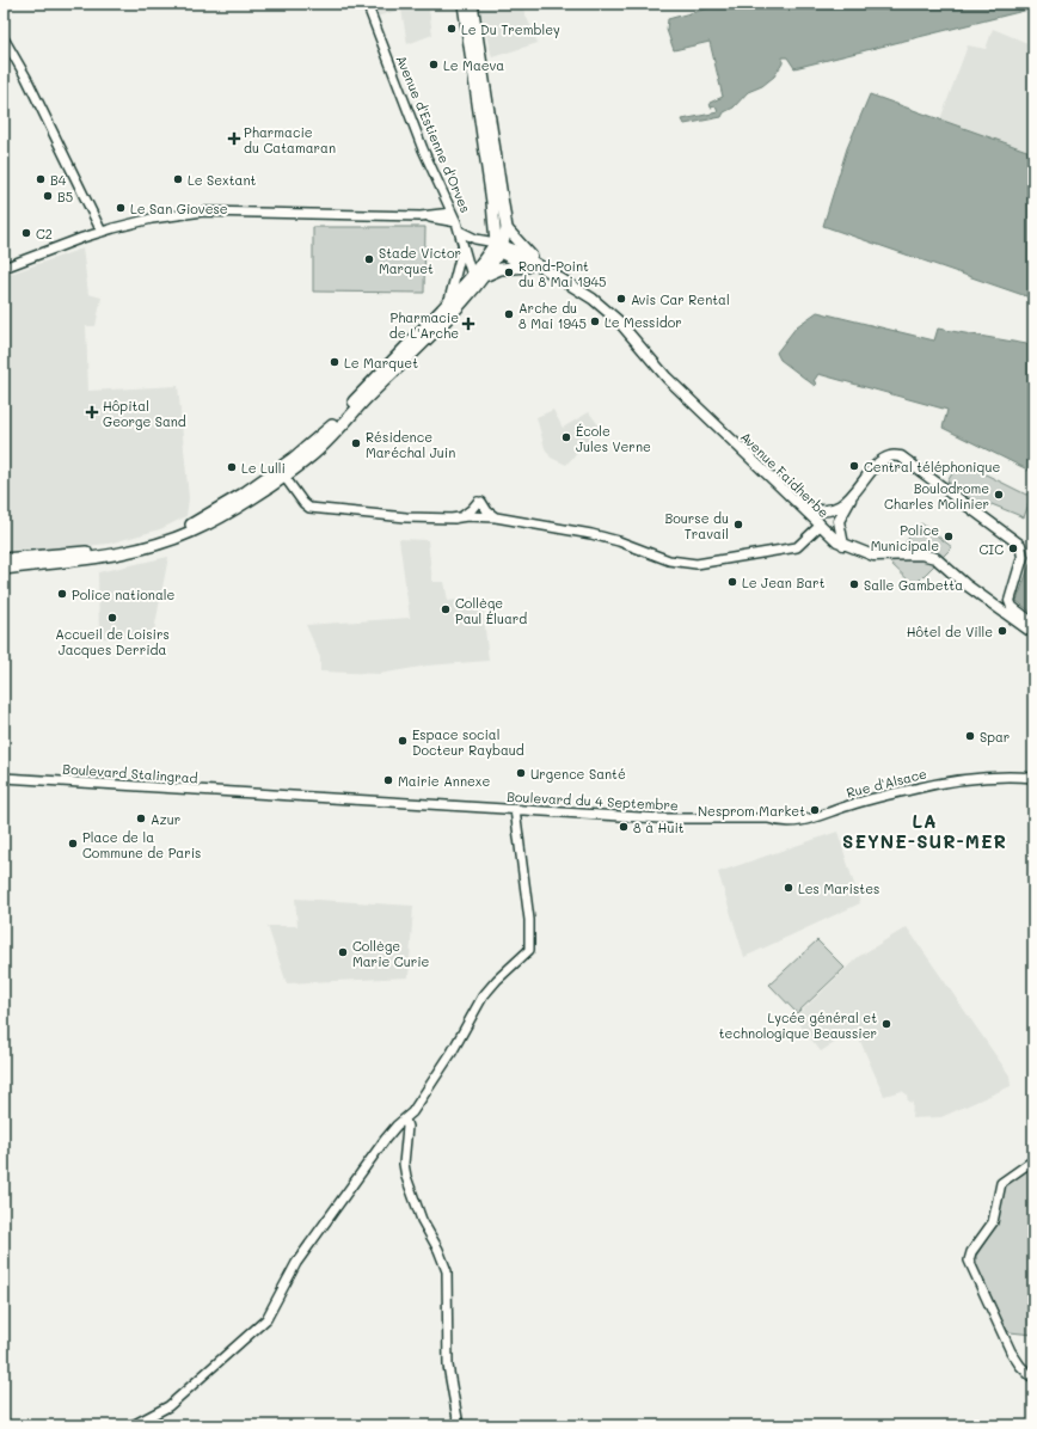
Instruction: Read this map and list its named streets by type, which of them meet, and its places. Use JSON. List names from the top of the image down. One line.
{"streets":{"main road":["Avenue Faidherbe"],"street":["Avenue d'Estienne d'Orves","Boulevard Stalingrad","Rue d'Alsace","Boulevard du 4 Septembre"]},"crossings":[["Boulevard Stalingrad","Boulevard du 4 Septembre"],["Rue d'Alsace","Boulevard du 4 Septembre"]],"districts":["LA SEYNE-SUR-MER"],"places":{"other":["Le Du Trembley","Le Maeva","B4","Le Sextant","B5","Le San Giovese","C2","Stade Victor Marquet","Rond-Point du 8 Mai 1945","Avis Car Rental","Arche du 8 Mai 1945","Le Messidor","Le Marquet","École Jules Verne","Résidence Maréchal Juin","Central téléphonique","Le Lulli","Boulodrome Charles Molinier","Bourse du Travail","Police Municipale","CIC","Le Jean Bart","Salle Gambetta","Police nationale","Collège Paul Éluard","Accueil de Loisirs Jacques Derrida","Hôtel de Ville","Spar","Espace social Docteur Raybaud","Urgence Santé","Mairie Annexe","Nesprom Market","Azur","8 à Huit","Place de la Commune de Paris","Les Maristes","Collège Marie Curie","Lycée général et technologique Beaussier"],"health":["Pharmacie du Catamaran","Pharmacie de L'Arche","Hôpital George Sand"]}}
